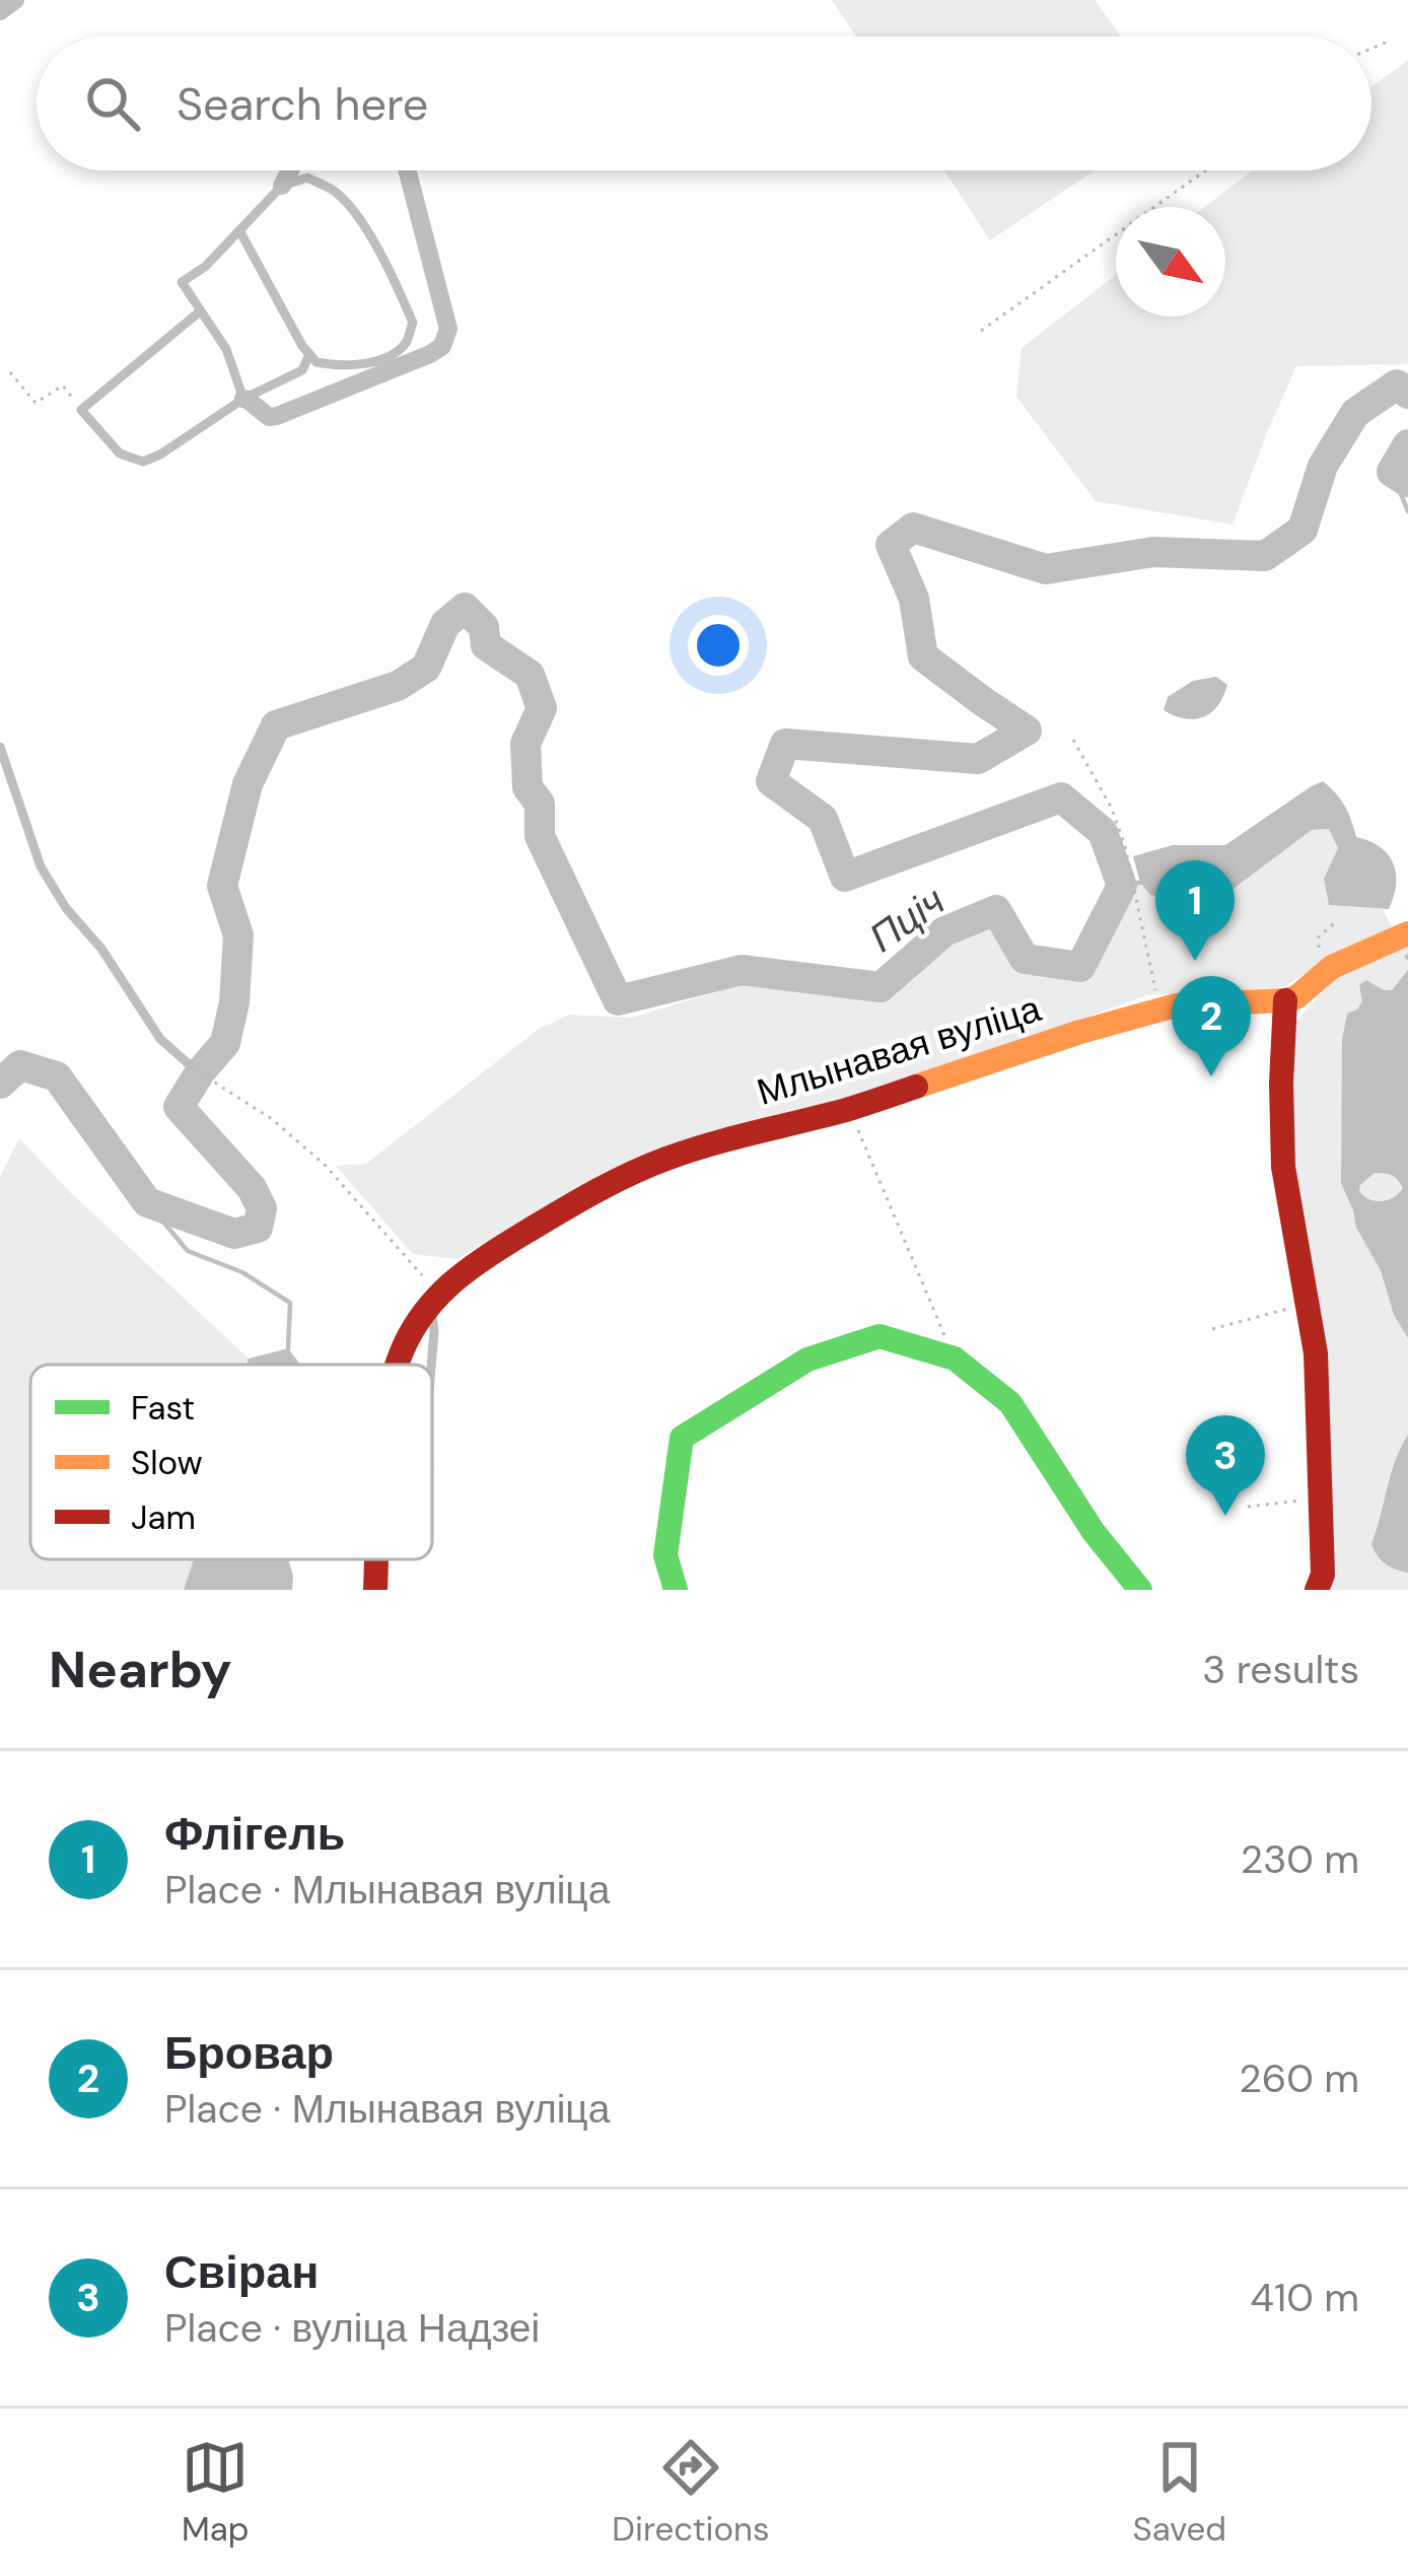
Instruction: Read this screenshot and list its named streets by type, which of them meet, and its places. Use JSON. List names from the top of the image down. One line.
{"streets":{"street":["Млынавая вуліца"]},"water":["Пціч"],"legend":["Fast","Slow","Jam"],"north":"bottom right","page":{"search":"Search here","pins":["1","2","3"],"heading":["Nearby","3 results"],"list":[{"mark":"1","name":"Флігель","note":"Place · Млынавая вуліца","value":"230 m"},{"mark":"2","name":"Бровар","note":"Place · Млынавая вуліца","value":"260 m"},{"mark":"3","name":"Свіран","note":"Place · вуліца Надзеі","value":"410 m"}],"nav":["Map","Directions","Saved"]}}
